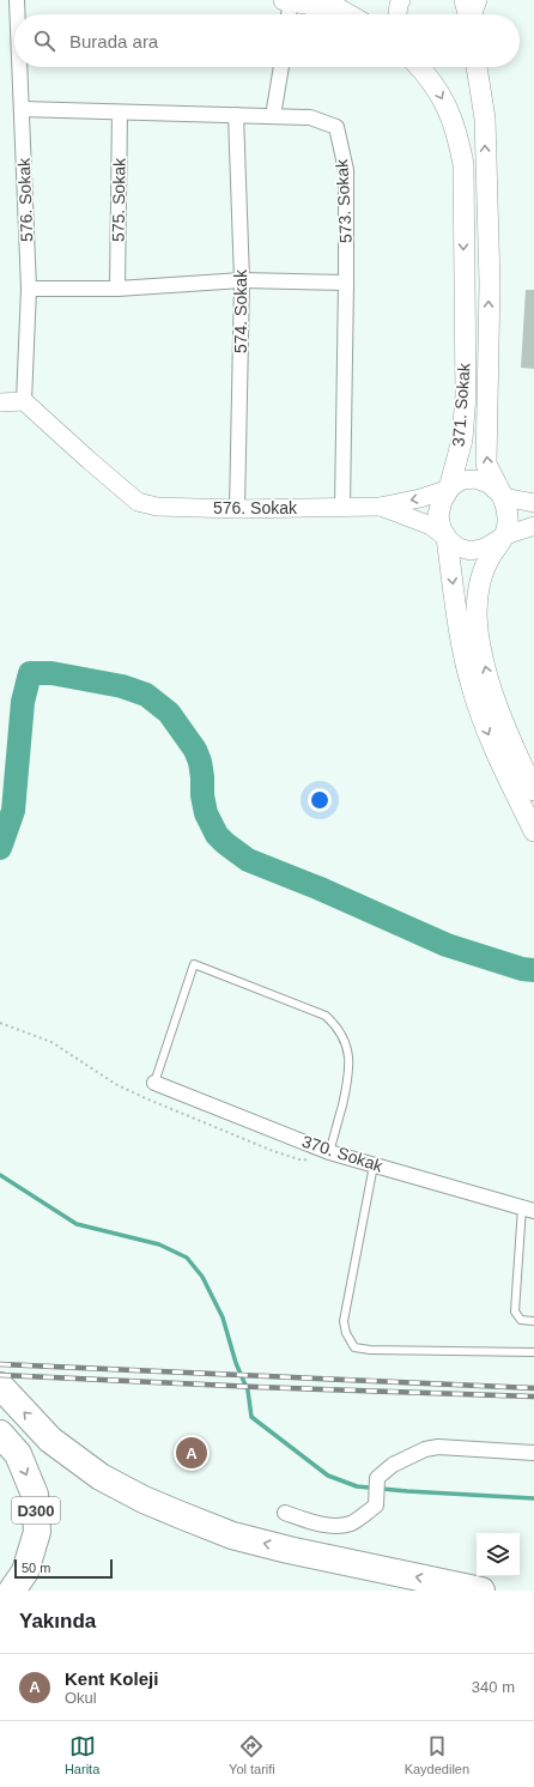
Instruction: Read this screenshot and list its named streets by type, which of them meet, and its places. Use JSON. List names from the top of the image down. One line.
{"streets":{"highway":["D300"],"main road":["371. Sokak"],"street":["576. Sokak","575. Sokak","573. Sokak","574. Sokak","370. Sokak"]},"crossings":[["576. Sokak","573. Sokak"],["576. Sokak","574. Sokak"],["575. Sokak","573. Sokak"],["573. Sokak","574. Sokak"]],"scale_bar":"50 m","page":{"search":"Burada ara","pins":"A","scale":"50 m","heading":"Yakında","list":[{"mark":"A","name":"Kent Koleji","note":"Okul","value":"340 m"}],"nav":["Harita","Yol tarifi","Kaydedilen"]}}
